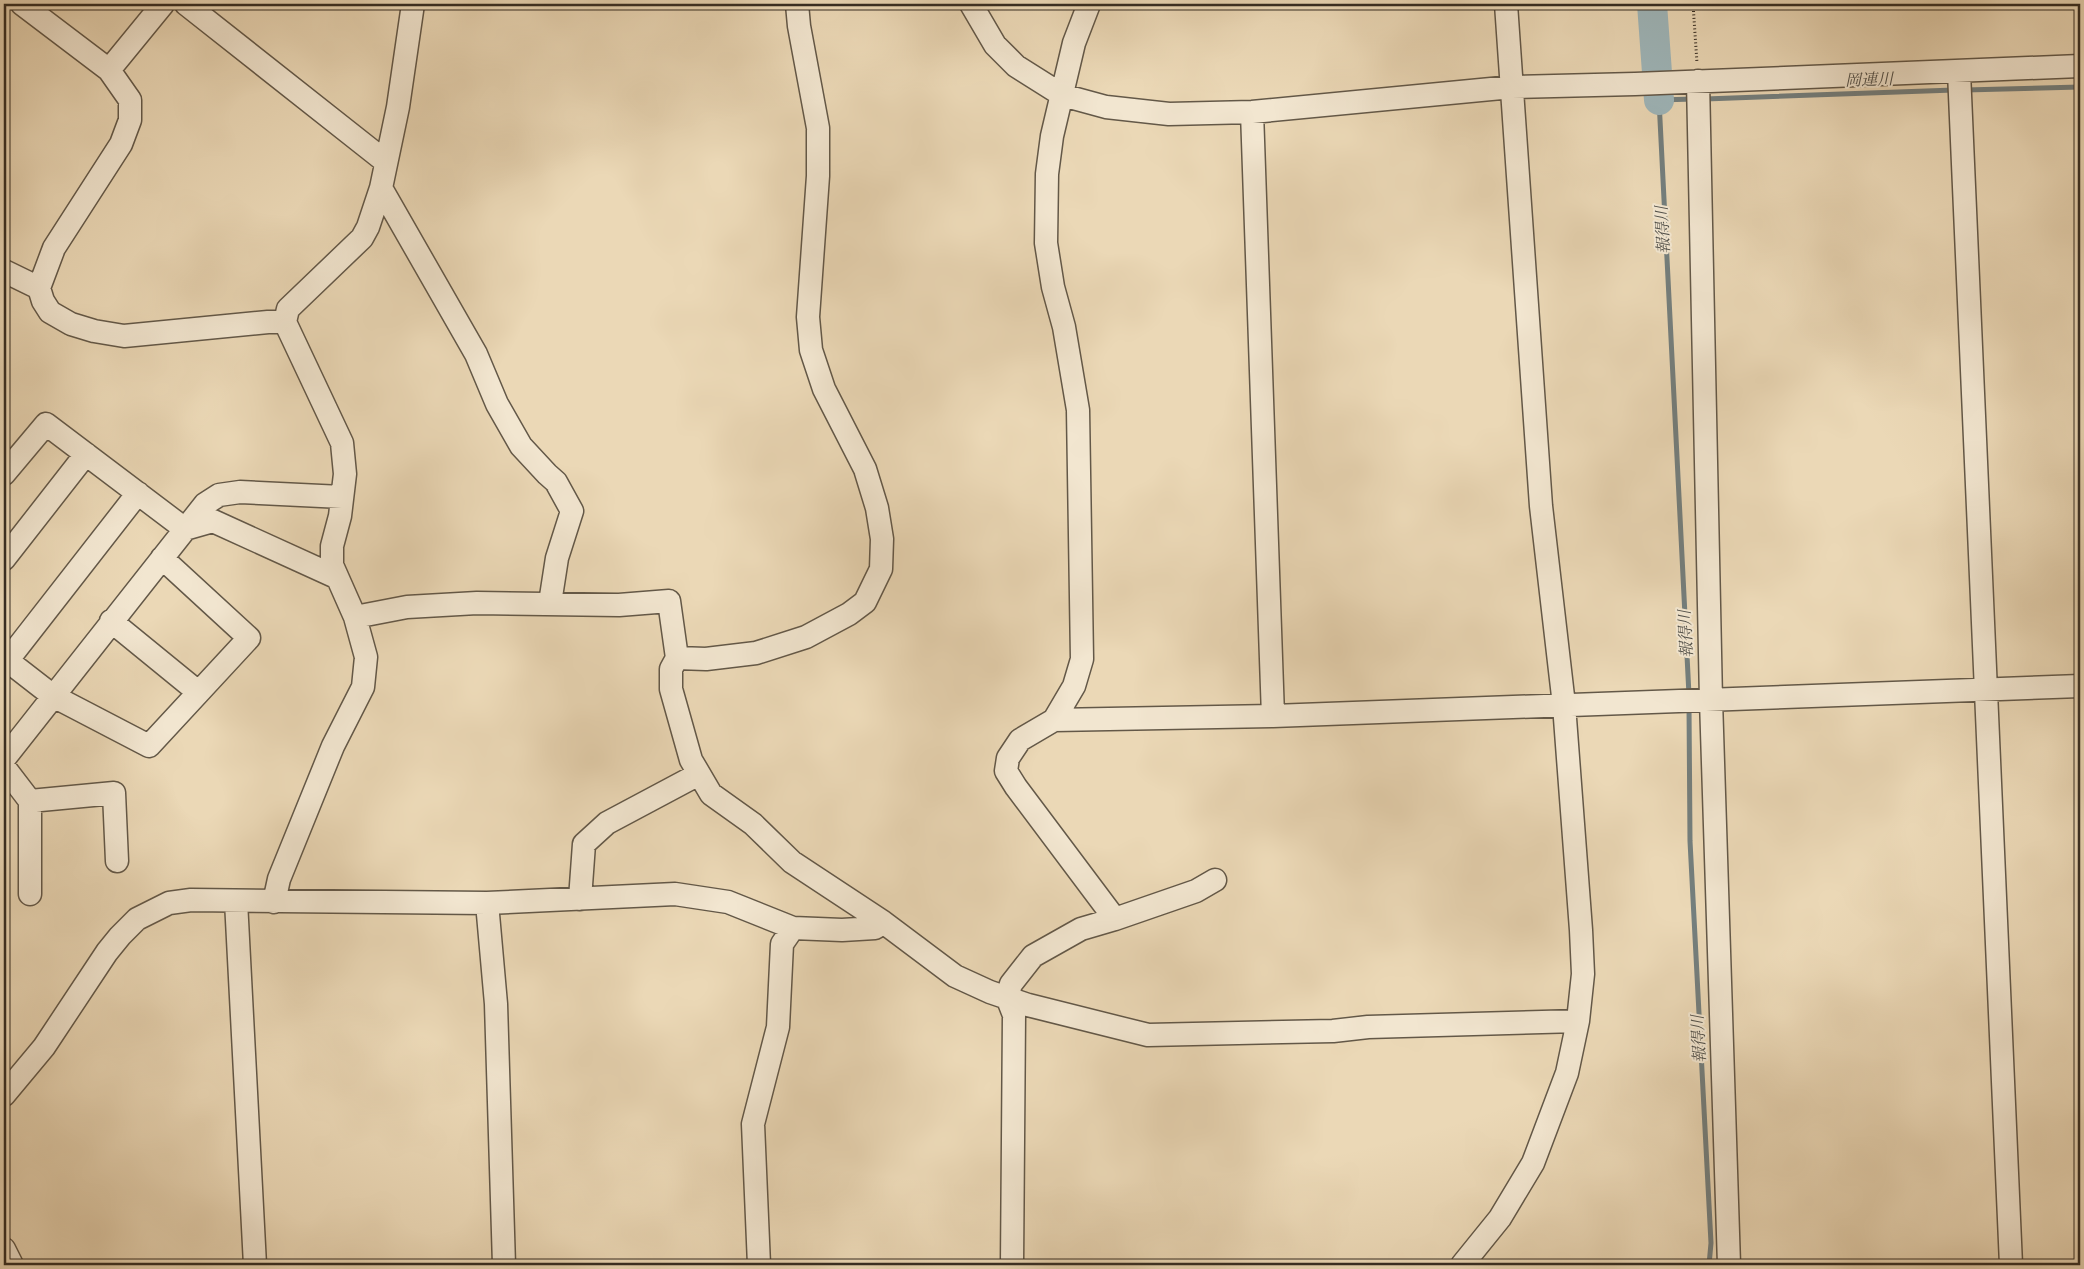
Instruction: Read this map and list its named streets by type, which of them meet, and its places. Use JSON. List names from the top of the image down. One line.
{"water":["岡連川","報得川"]}
